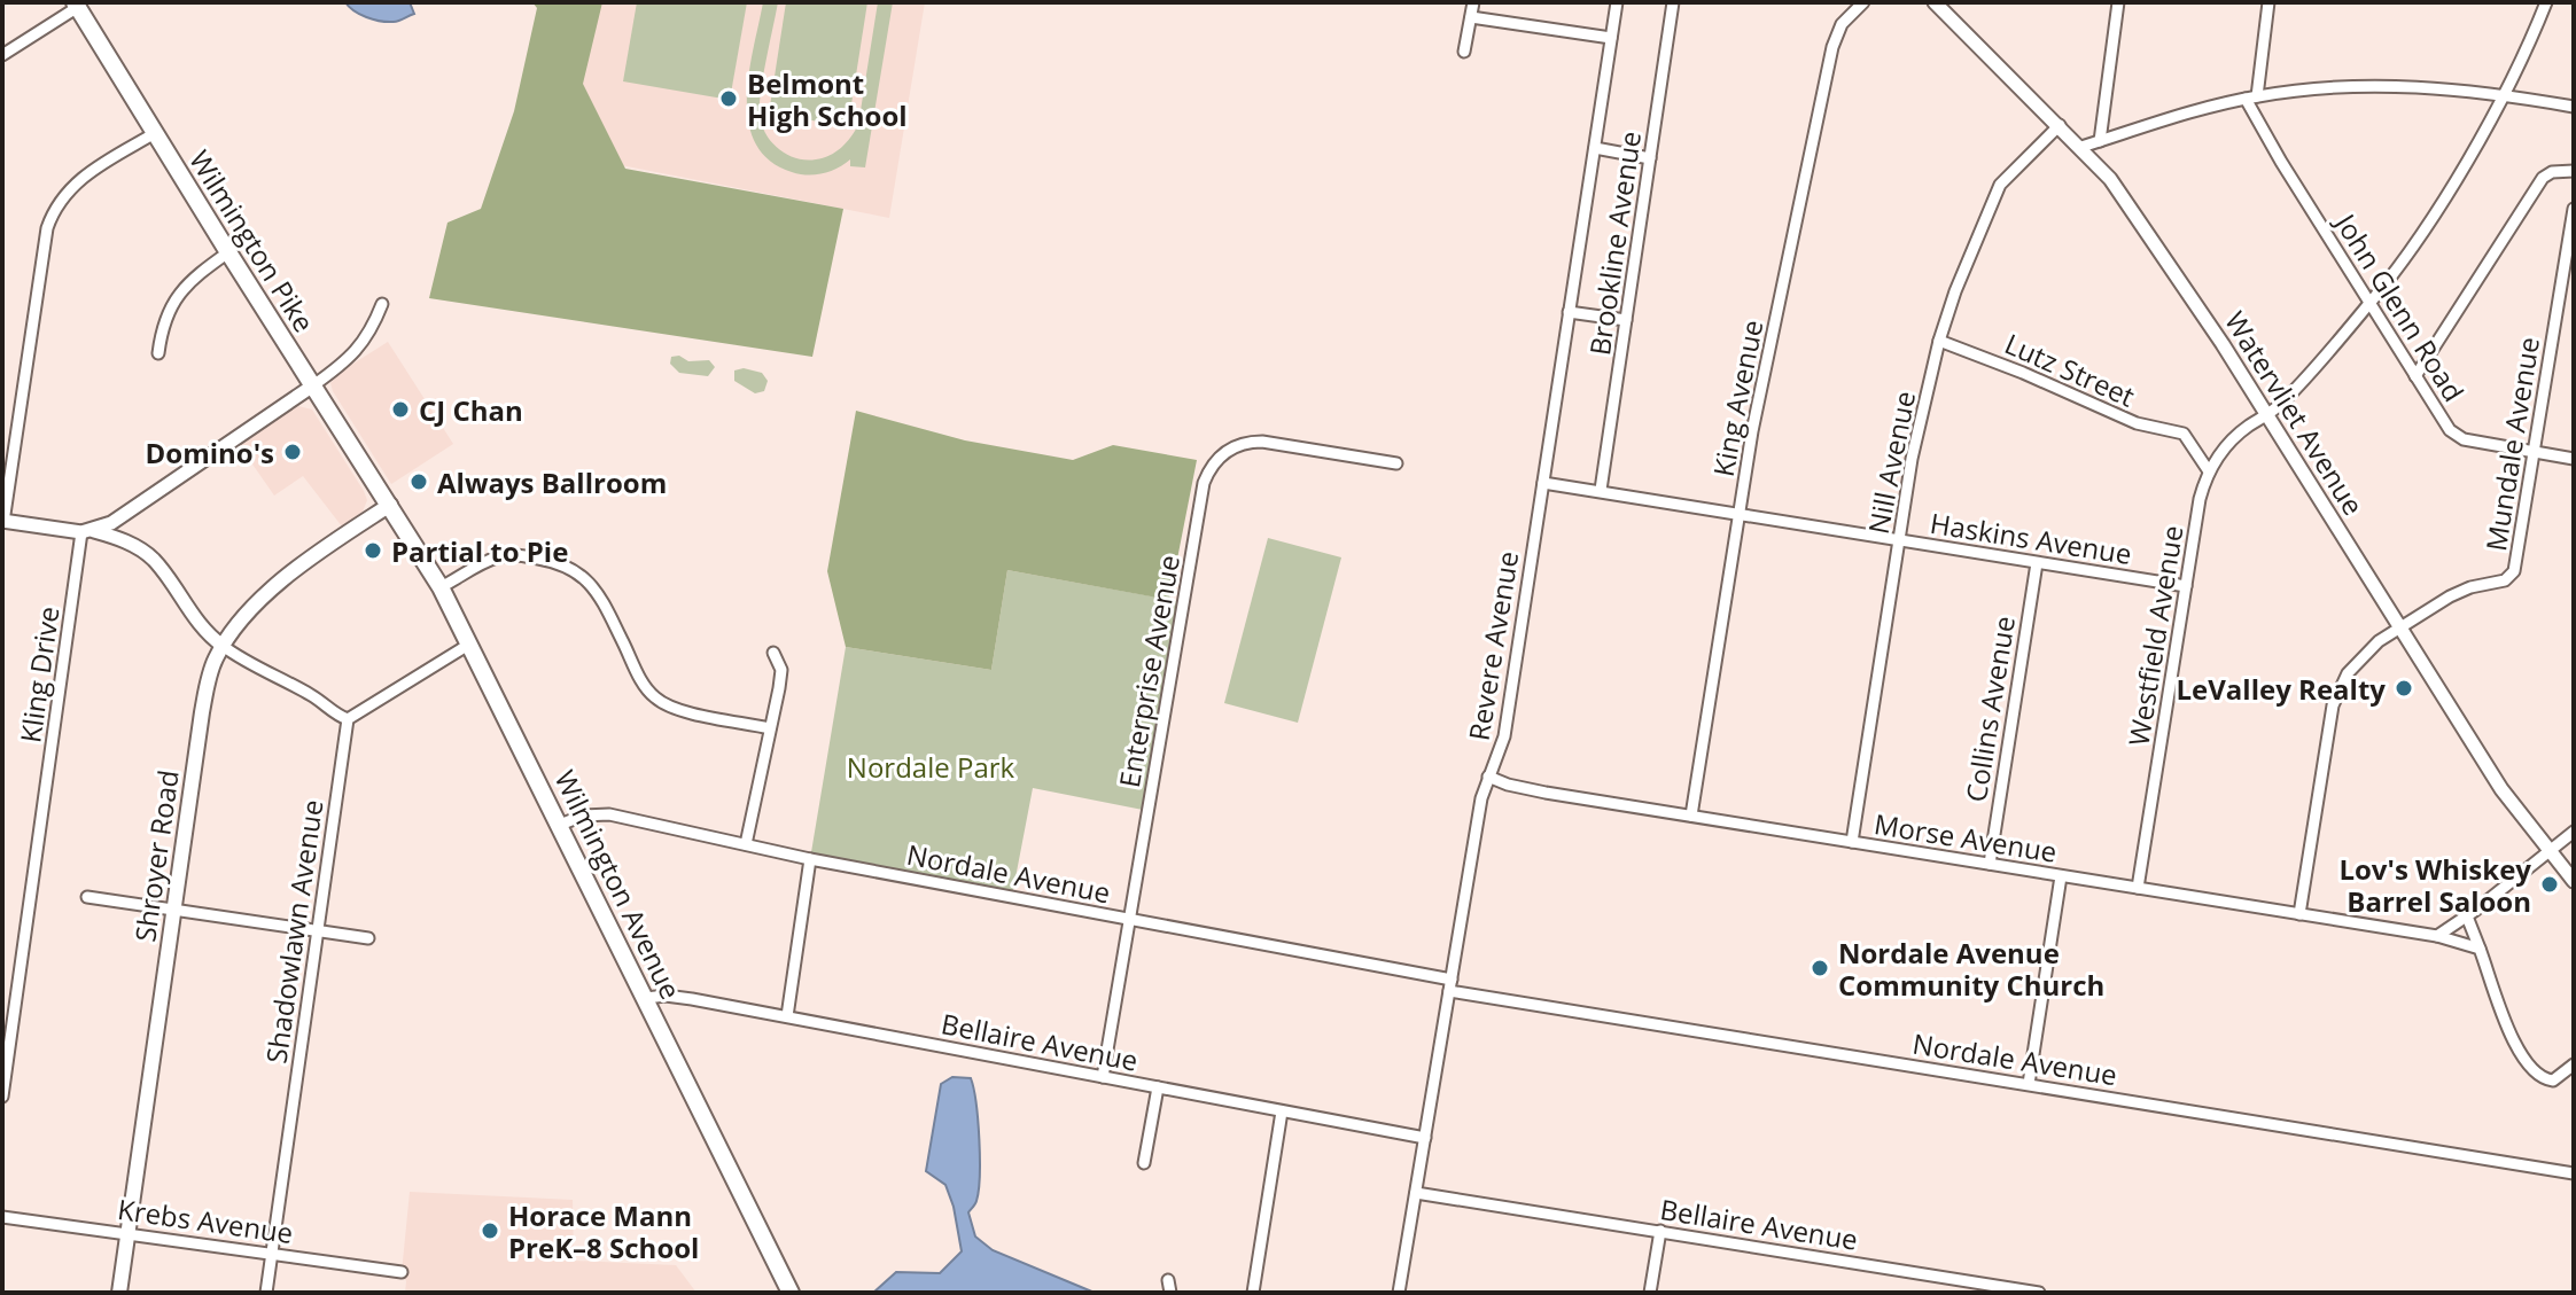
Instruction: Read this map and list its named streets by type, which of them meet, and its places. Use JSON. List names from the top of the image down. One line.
{"streets":{"main road":["Wilmington Pike","Shroyer Road","Wilmington Avenue"],"street":["Brookline Avenue","John Glenn Road","Lutz Street","King Avenue","Watervliet Avenue","Mundale Avenue","Nill Avenue","Haskins Avenue","Westfield Avenue","Revere Avenue","Enterprise Avenue","Kling Drive","Collins Avenue","Morse Avenue","Nordale Avenue","Shadowlawn Avenue","Bellaire Avenue","Krebs Avenue"]},"crossings":[["Wilmington Pike","Shroyer Road"],["Wilmington Pike","Wilmington Avenue"],["Brookline Avenue","Haskins Avenue"],["John Glenn Road","Mundale Avenue"],["John Glenn Road","Westfield Avenue"],["Lutz Street","Nill Avenue"],["Lutz Street","Westfield Avenue"],["King Avenue","Haskins Avenue"],["King Avenue","Morse Avenue"],["Watervliet Avenue","Mundale Avenue"],["Watervliet Avenue","Nill Avenue"],["Watervliet Avenue","Westfield Avenue"],["Mundale Avenue","Morse Avenue"],["Nill Avenue","Haskins Avenue"],["Nill Avenue","Morse Avenue"],["Haskins Avenue","Westfield Avenue"],["Haskins Avenue","Revere Avenue"],["Haskins Avenue","Collins Avenue"],["Westfield Avenue","Morse Avenue"],["Revere Avenue","Morse Avenue"],["Revere Avenue","Nordale Avenue"],["Revere Avenue","Bellaire Avenue"],["Enterprise Avenue","Nordale Avenue"],["Enterprise Avenue","Bellaire Avenue"],["Collins Avenue","Morse Avenue"],["Shroyer Road","Wilmington Avenue"],["Shroyer Road","Krebs Avenue"],["Nordale Avenue","Wilmington Avenue"],["Wilmington Avenue","Bellaire Avenue"],["Shadowlawn Avenue","Krebs Avenue"]],"parks":["Nordale Park"],"places":["Belmont High School","CJ Chan","Domino's","Always Ballroom","Partial to Pie","LeValley Realty","Lov's Whiskey Barrel Saloon","Nordale Avenue Community Church","Horace Mann PreK–8 School"]}
